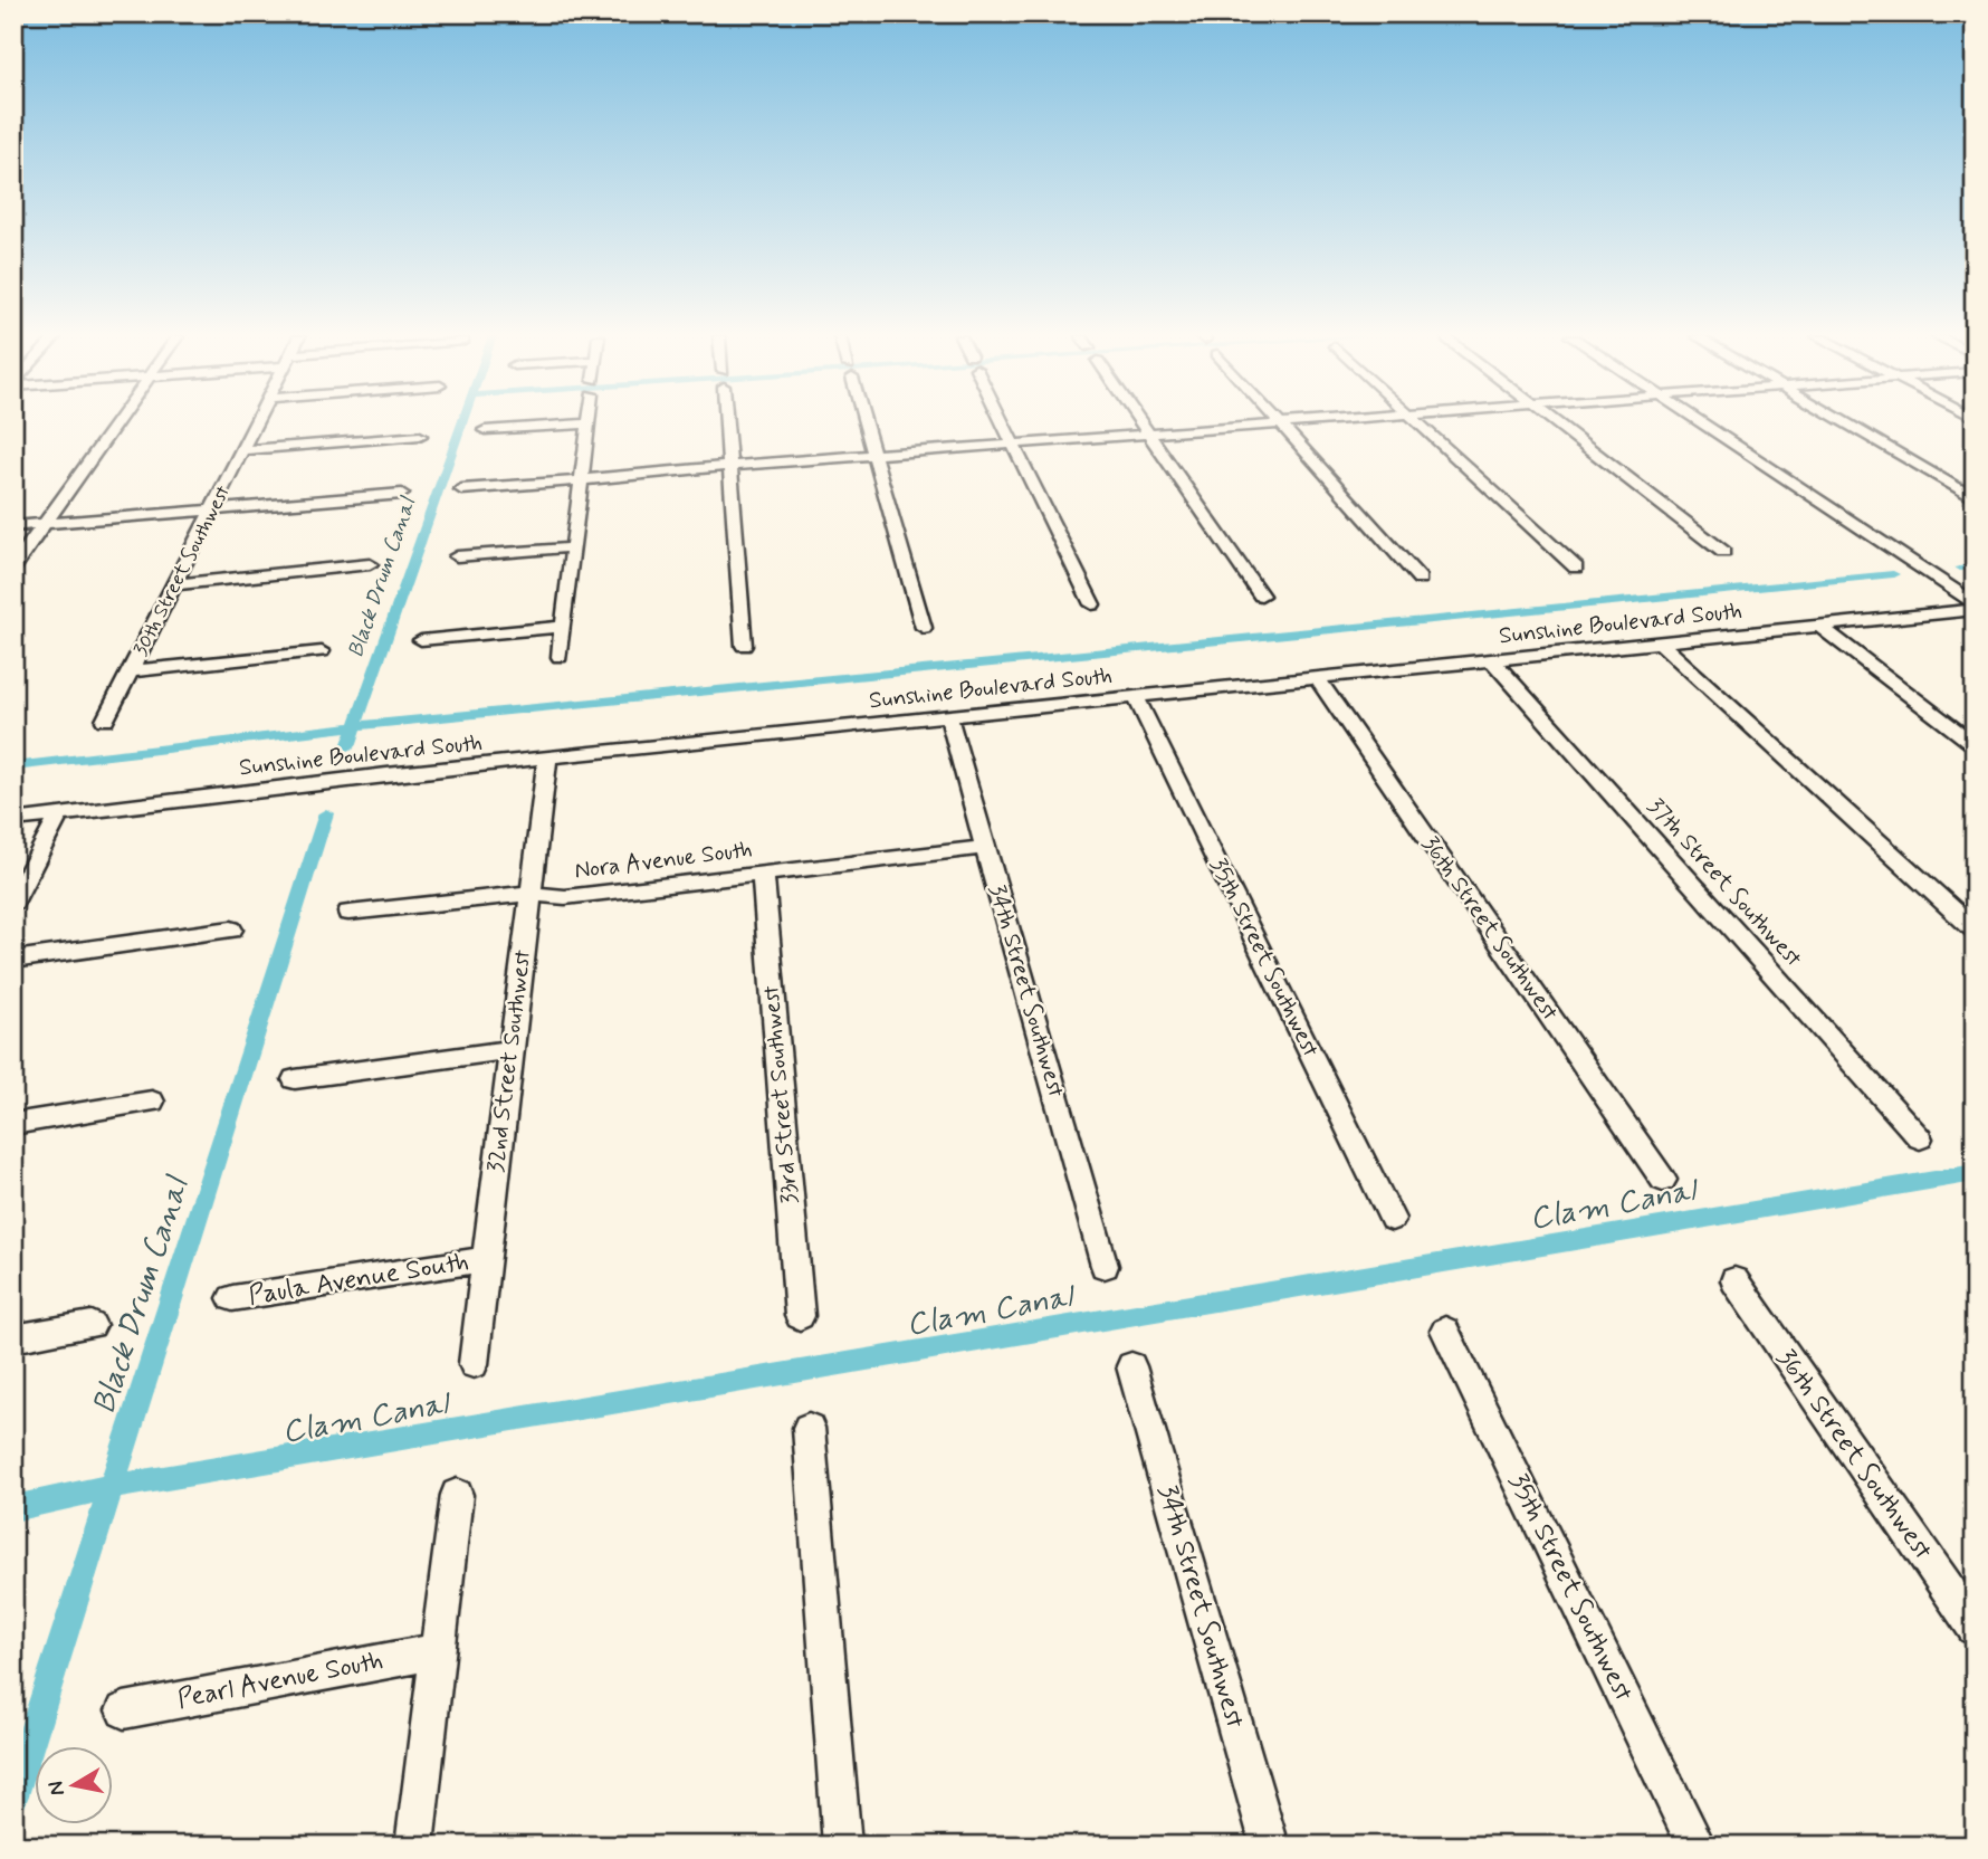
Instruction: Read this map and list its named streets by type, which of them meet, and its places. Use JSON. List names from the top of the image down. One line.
{"streets":{"street":["30th Street Southwest","Sunshine Boulevard South","Nora Avenue South","37th Street Southwest","36th Street Southwest","35th Street Southwest","34th Street Southwest","32nd Street Southwest","33rd Street Southwest","Paula Avenue South","Pearl Avenue South"]},"crossings":[["Sunshine Boulevard South","37th Street Southwest"],["Sunshine Boulevard South","36th Street Southwest"],["Sunshine Boulevard South","35th Street Southwest"],["Sunshine Boulevard South","34th Street Southwest"],["Sunshine Boulevard South","32nd Street Southwest"],["Nora Avenue South","34th Street Southwest"],["Nora Avenue South","32nd Street Southwest"],["Nora Avenue South","33rd Street Southwest"],["32nd Street Southwest","Paula Avenue South"]],"water":["Black Drum Canal","Clam Canal"],"north":"left"}
